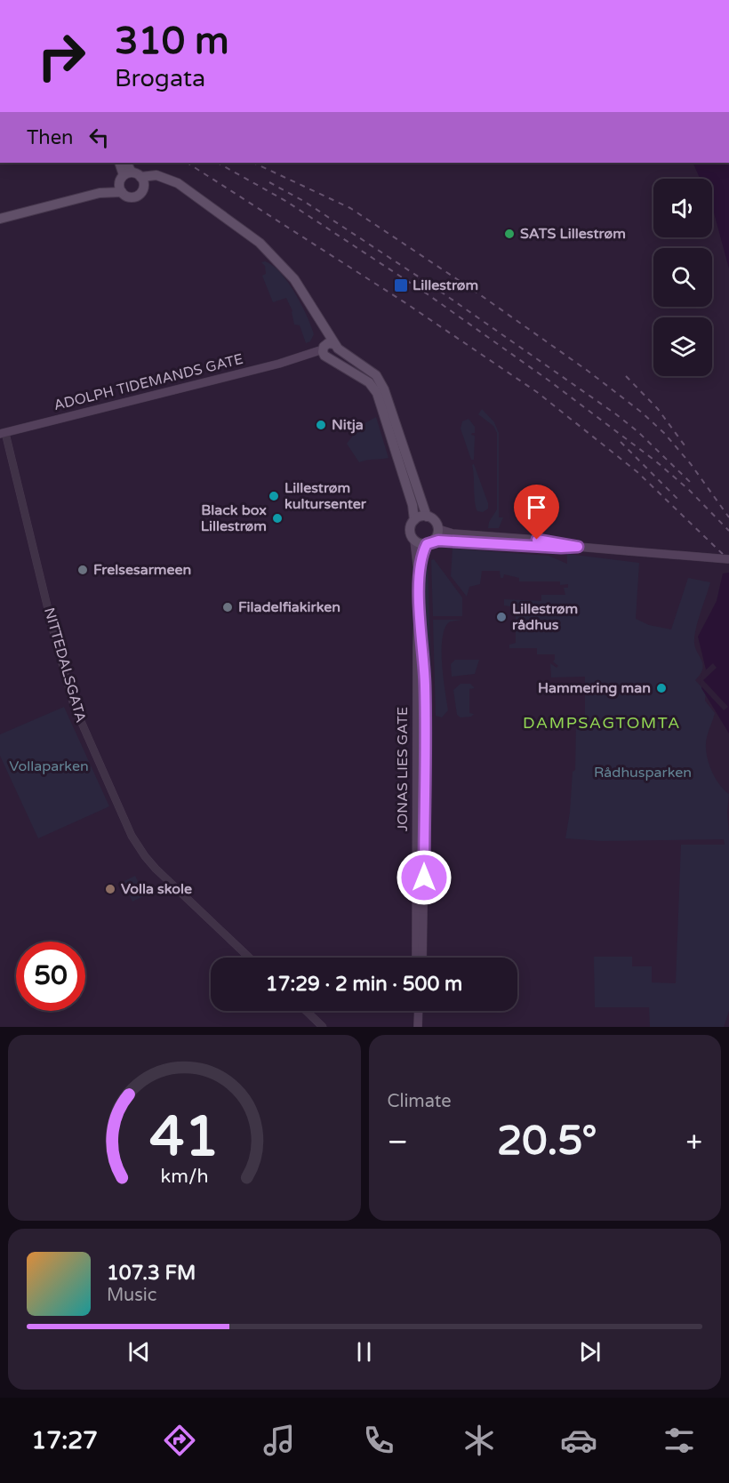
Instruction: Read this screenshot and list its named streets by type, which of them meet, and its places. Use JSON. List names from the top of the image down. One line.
{"streets":{"main road":["ADOLPH TIDEMANDS GATE","JONAS LIES GATE"],"street":["NITTEDALSGATA"]},"crossings":[["ADOLPH TIDEMANDS GATE","NITTEDALSGATA"]],"districts":["DAMPSAGTOMTA"],"parks":["Vollaparken","Rådhusparken"],"places":{"other":["SATS Lillestrøm","Nitja","Lillestrøm kultursenter","Black box Lillestrøm","Frelsesarmeen","Filadelfiakirken","Lillestrøm rådhus","Hammering man","Volla skole"],"transit":["Lillestrøm"]},"page":{"turn":["310 m","Brogata"],"then":"Then","limit":"50","trip":"17:29 · 2 min · 500 m","tile":"Climate","heat":["−","20.5°","+"],"song":["107.3 FM","Music"],"tabs":"17:27","gauge":["41","km/h"]}}
